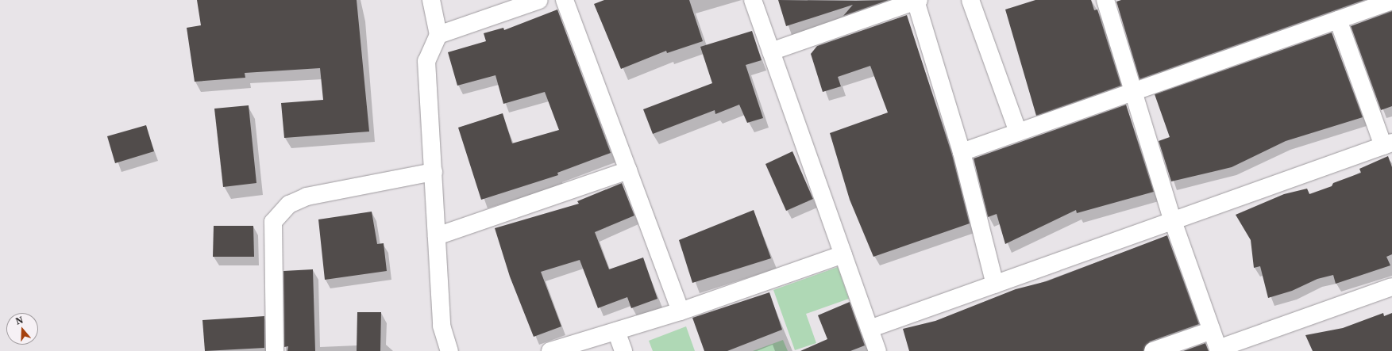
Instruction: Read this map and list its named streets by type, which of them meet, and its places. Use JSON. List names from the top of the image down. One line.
{"north":"top"}
